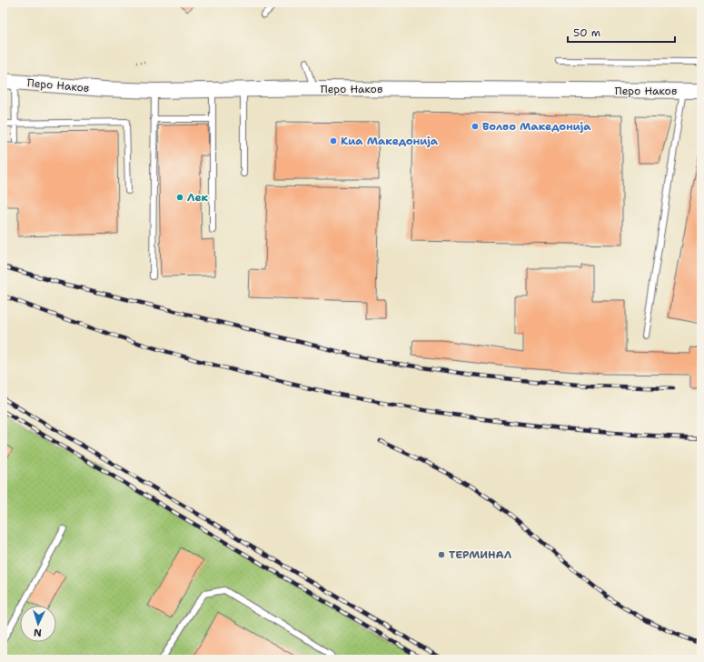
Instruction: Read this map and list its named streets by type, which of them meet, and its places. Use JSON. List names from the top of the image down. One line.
{"streets":{"street":["Перо Наков"]},"places":["Волво Македонија","Киа Македонија","Лек","ТЕРМИНАЛ"],"scale_bar":"50 m","north":"bottom"}
